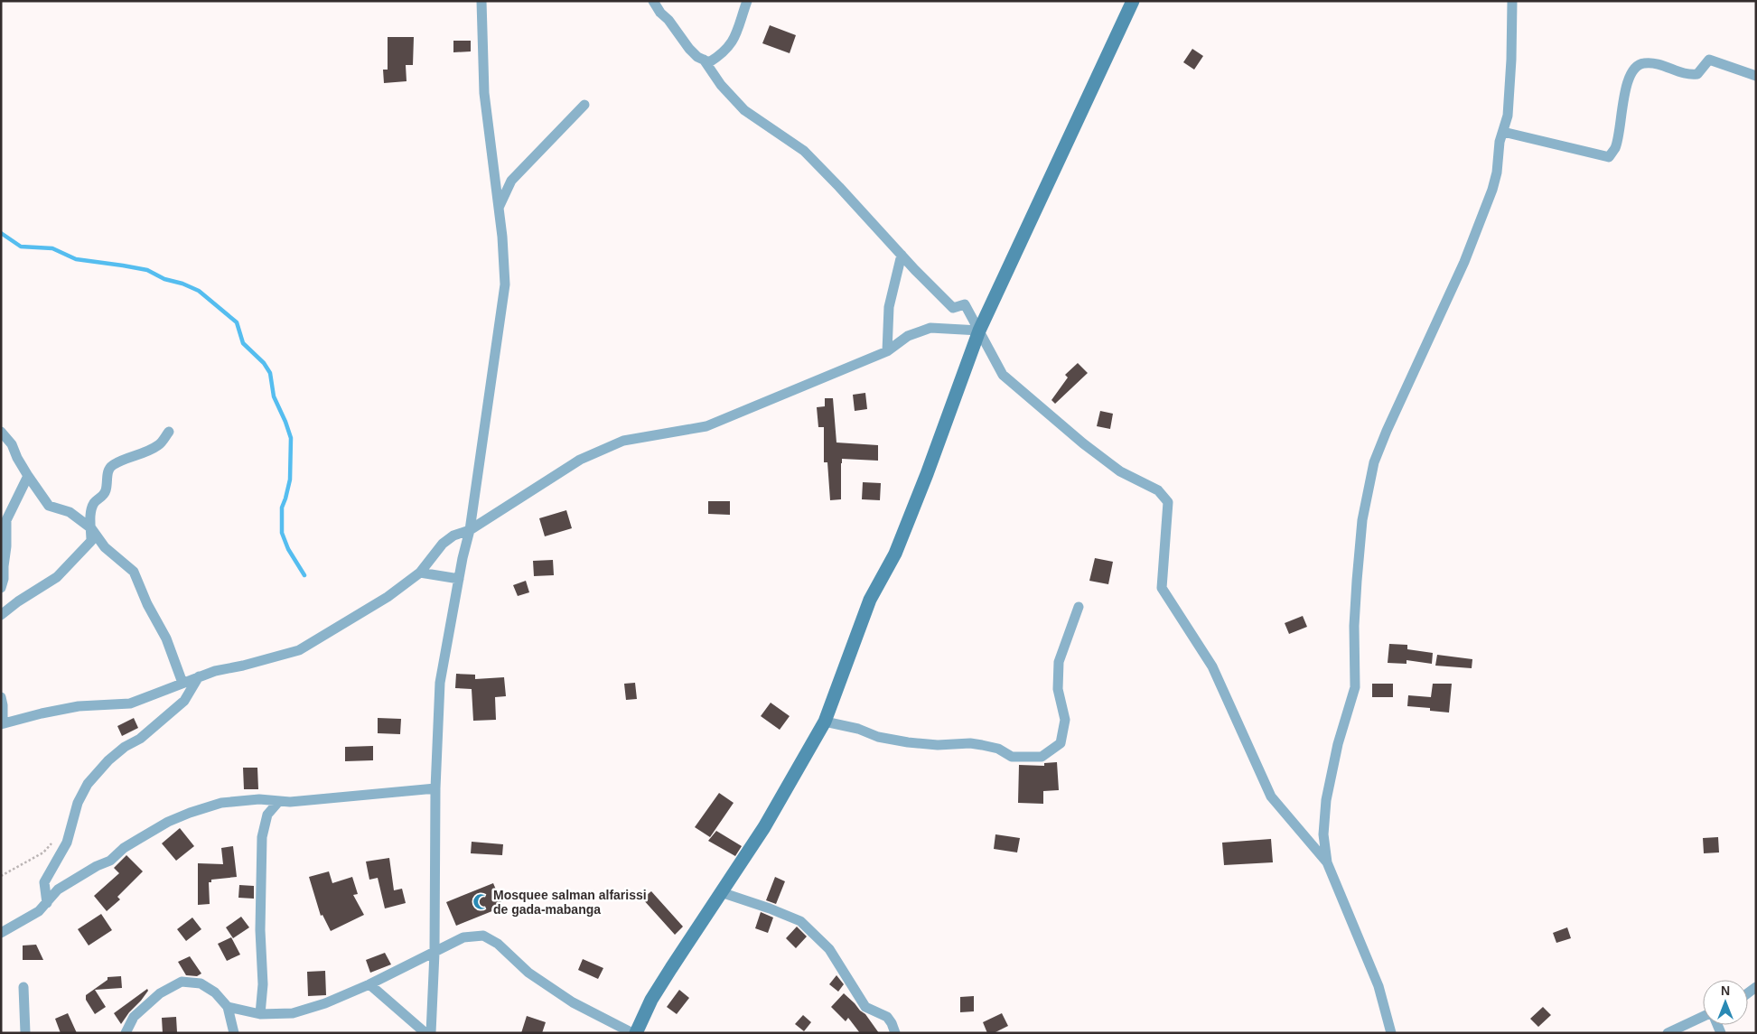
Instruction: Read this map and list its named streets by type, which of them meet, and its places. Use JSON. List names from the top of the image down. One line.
{"places":{"mosque":["Mosquee salman alfarissi de gada-mabanga"]},"north":"top"}
